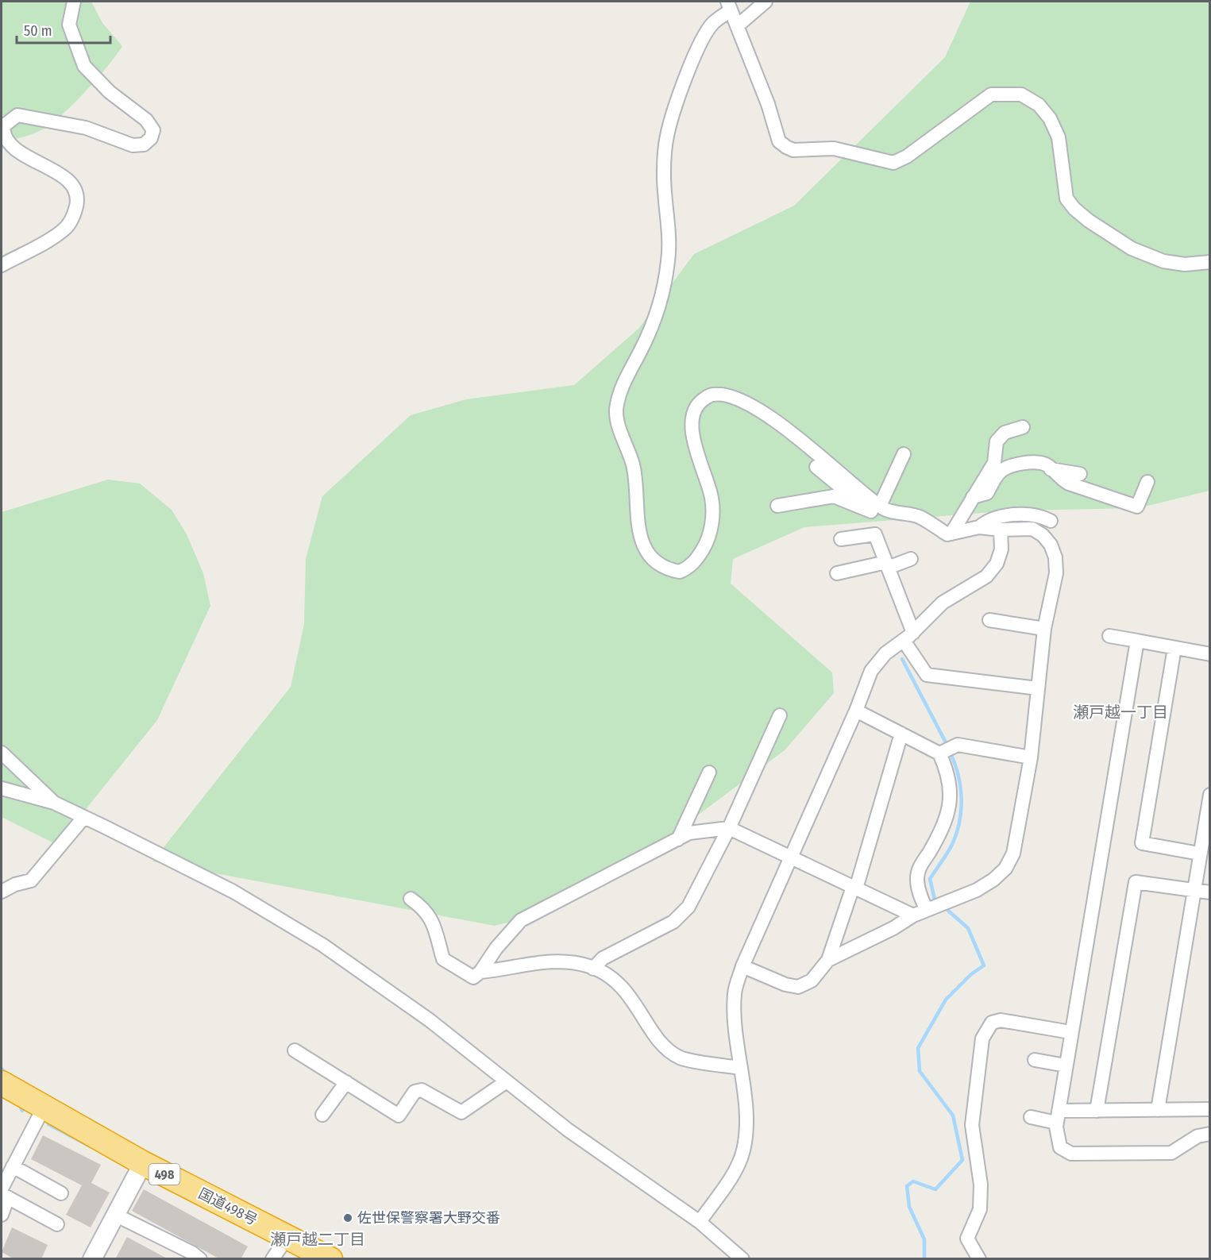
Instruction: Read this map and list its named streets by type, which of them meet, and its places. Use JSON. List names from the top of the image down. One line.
{"streets":{"highway":["498","国道498号"]},"districts":["瀬戸越一丁目","瀬戸越二丁目"],"places":["佐世保警察署大野交番"],"scale_bar":"50 m"}
